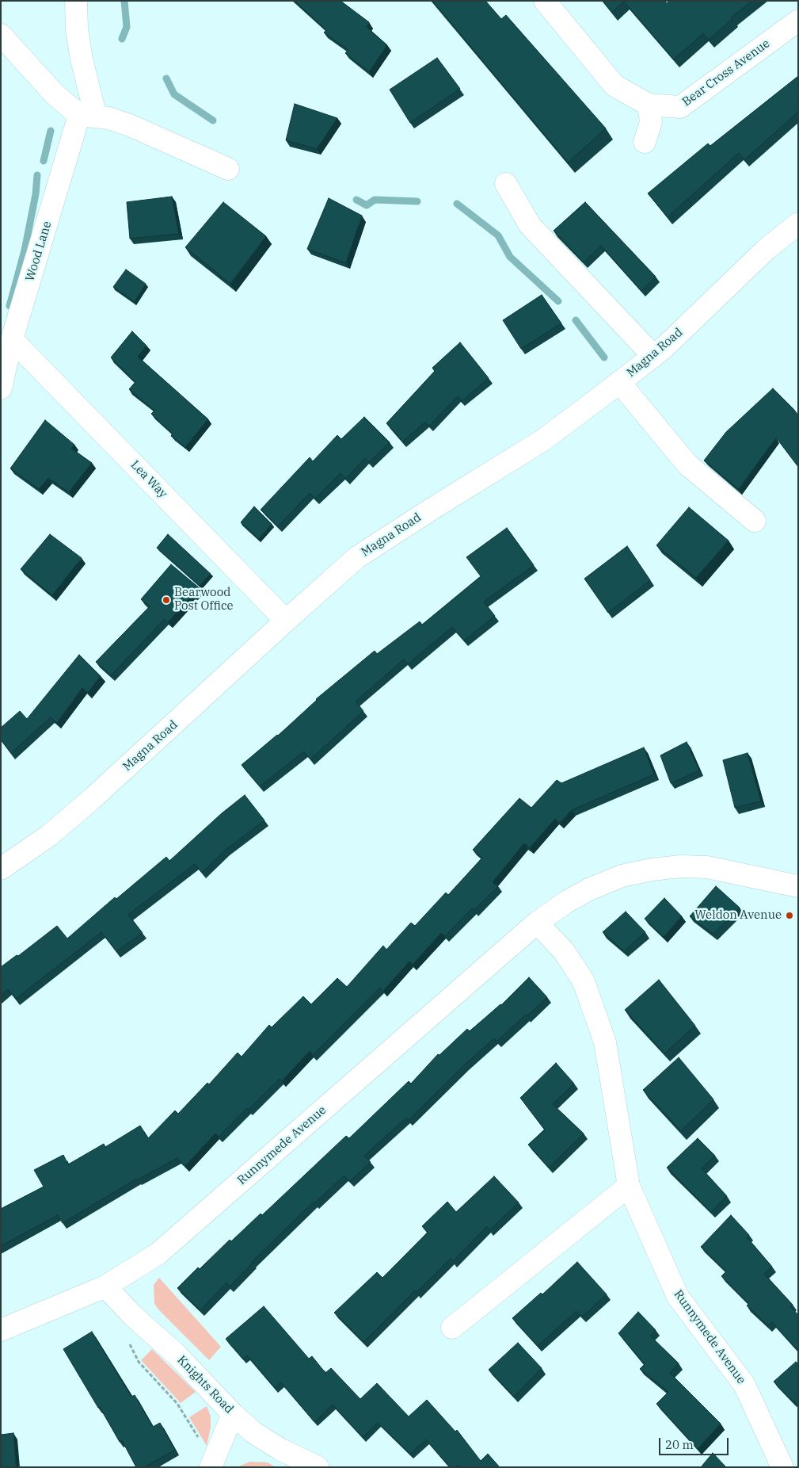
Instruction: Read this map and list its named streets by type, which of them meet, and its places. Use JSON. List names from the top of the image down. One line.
{"streets":{"street":["Bear Cross Avenue","Wood Lane","Magna Road","Lea Way","Runnymede Avenue","Knights Road"]},"crossings":[["Wood Lane","Lea Way"],["Magna Road","Lea Way"],["Runnymede Avenue","Knights Road"]],"places":["Bearwood Post Office","Weldon Avenue"],"scale_bar":"20 m"}
